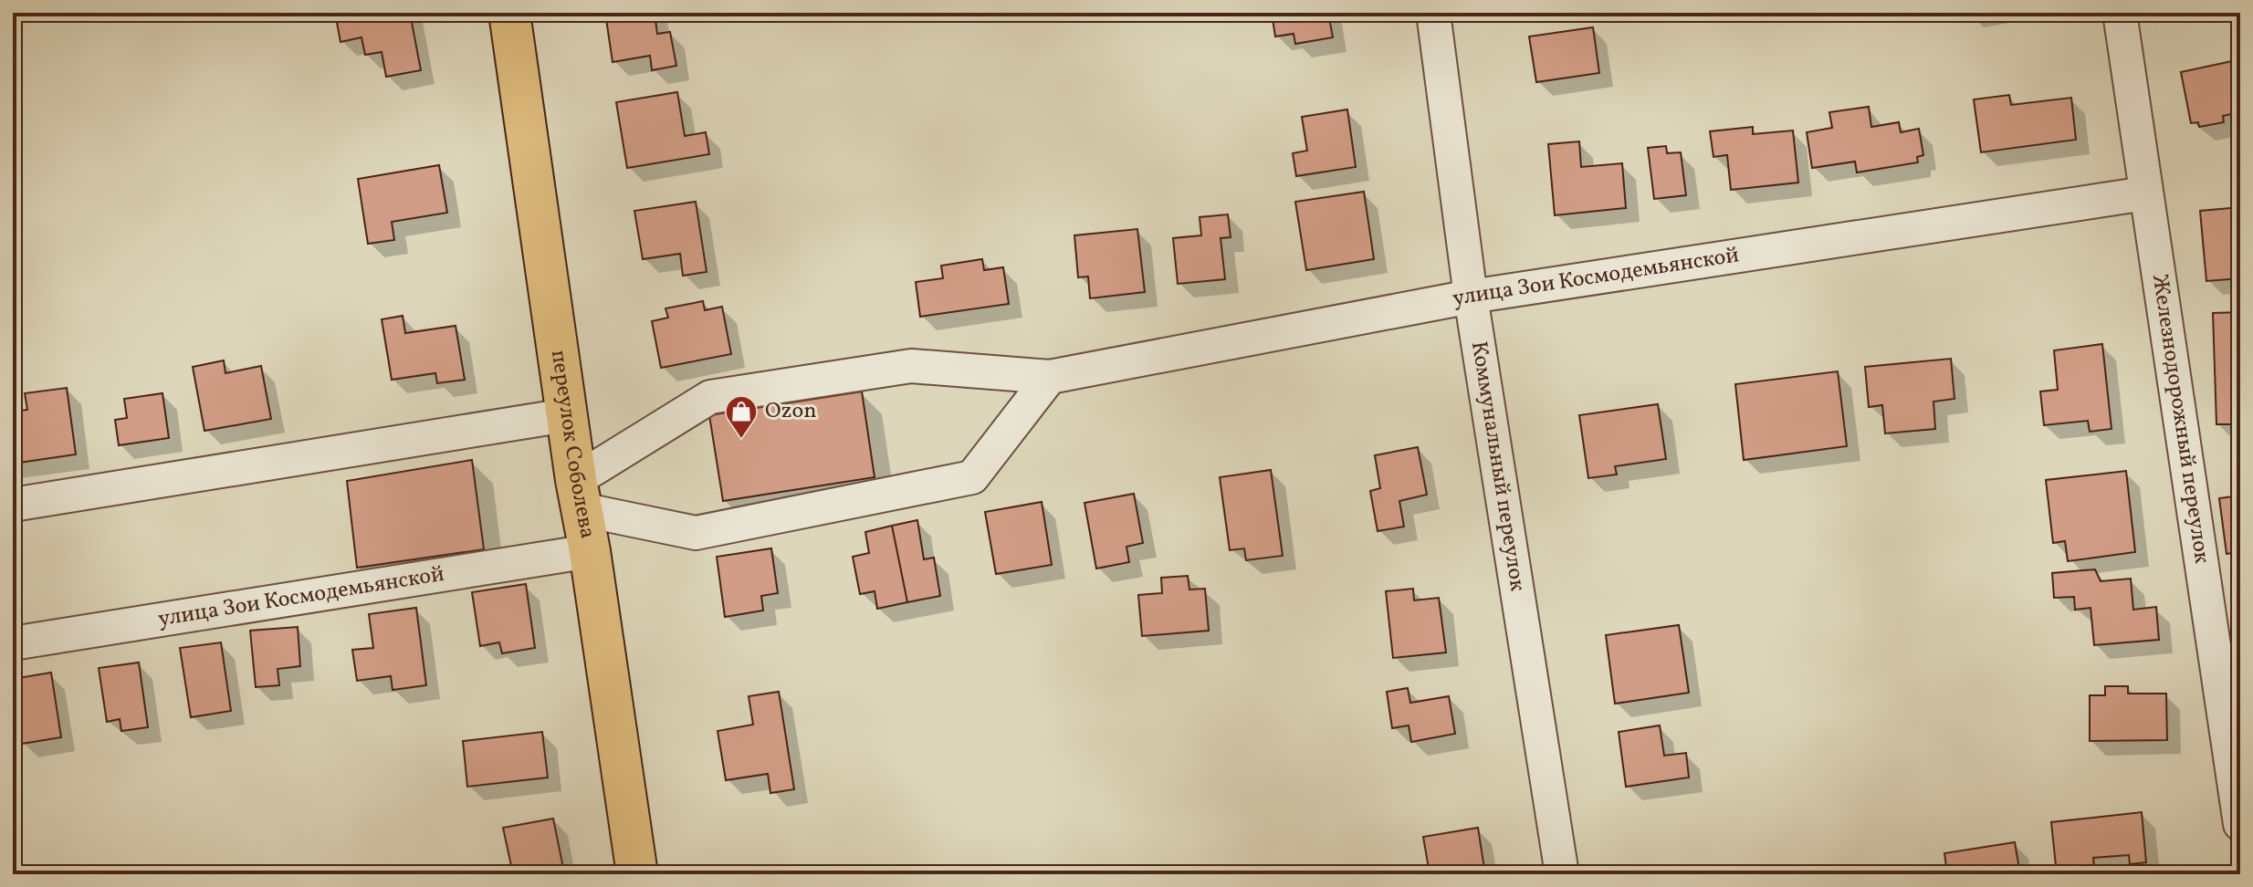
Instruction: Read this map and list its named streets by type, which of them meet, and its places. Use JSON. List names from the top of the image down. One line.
{"streets":{"main road":["переулок Соболева"],"street":["улица Зои Космодемьянской","Железнодорожный переулок","Коммунальный переулок"]},"crossings":[["улица Зои Космодемьянской","Железнодорожный переулок"],["улица Зои Космодемьянской","переулок Соболева"],["улица Зои Космодемьянской","Коммунальный переулок"]],"places":{"shop":["Ozon"]}}
